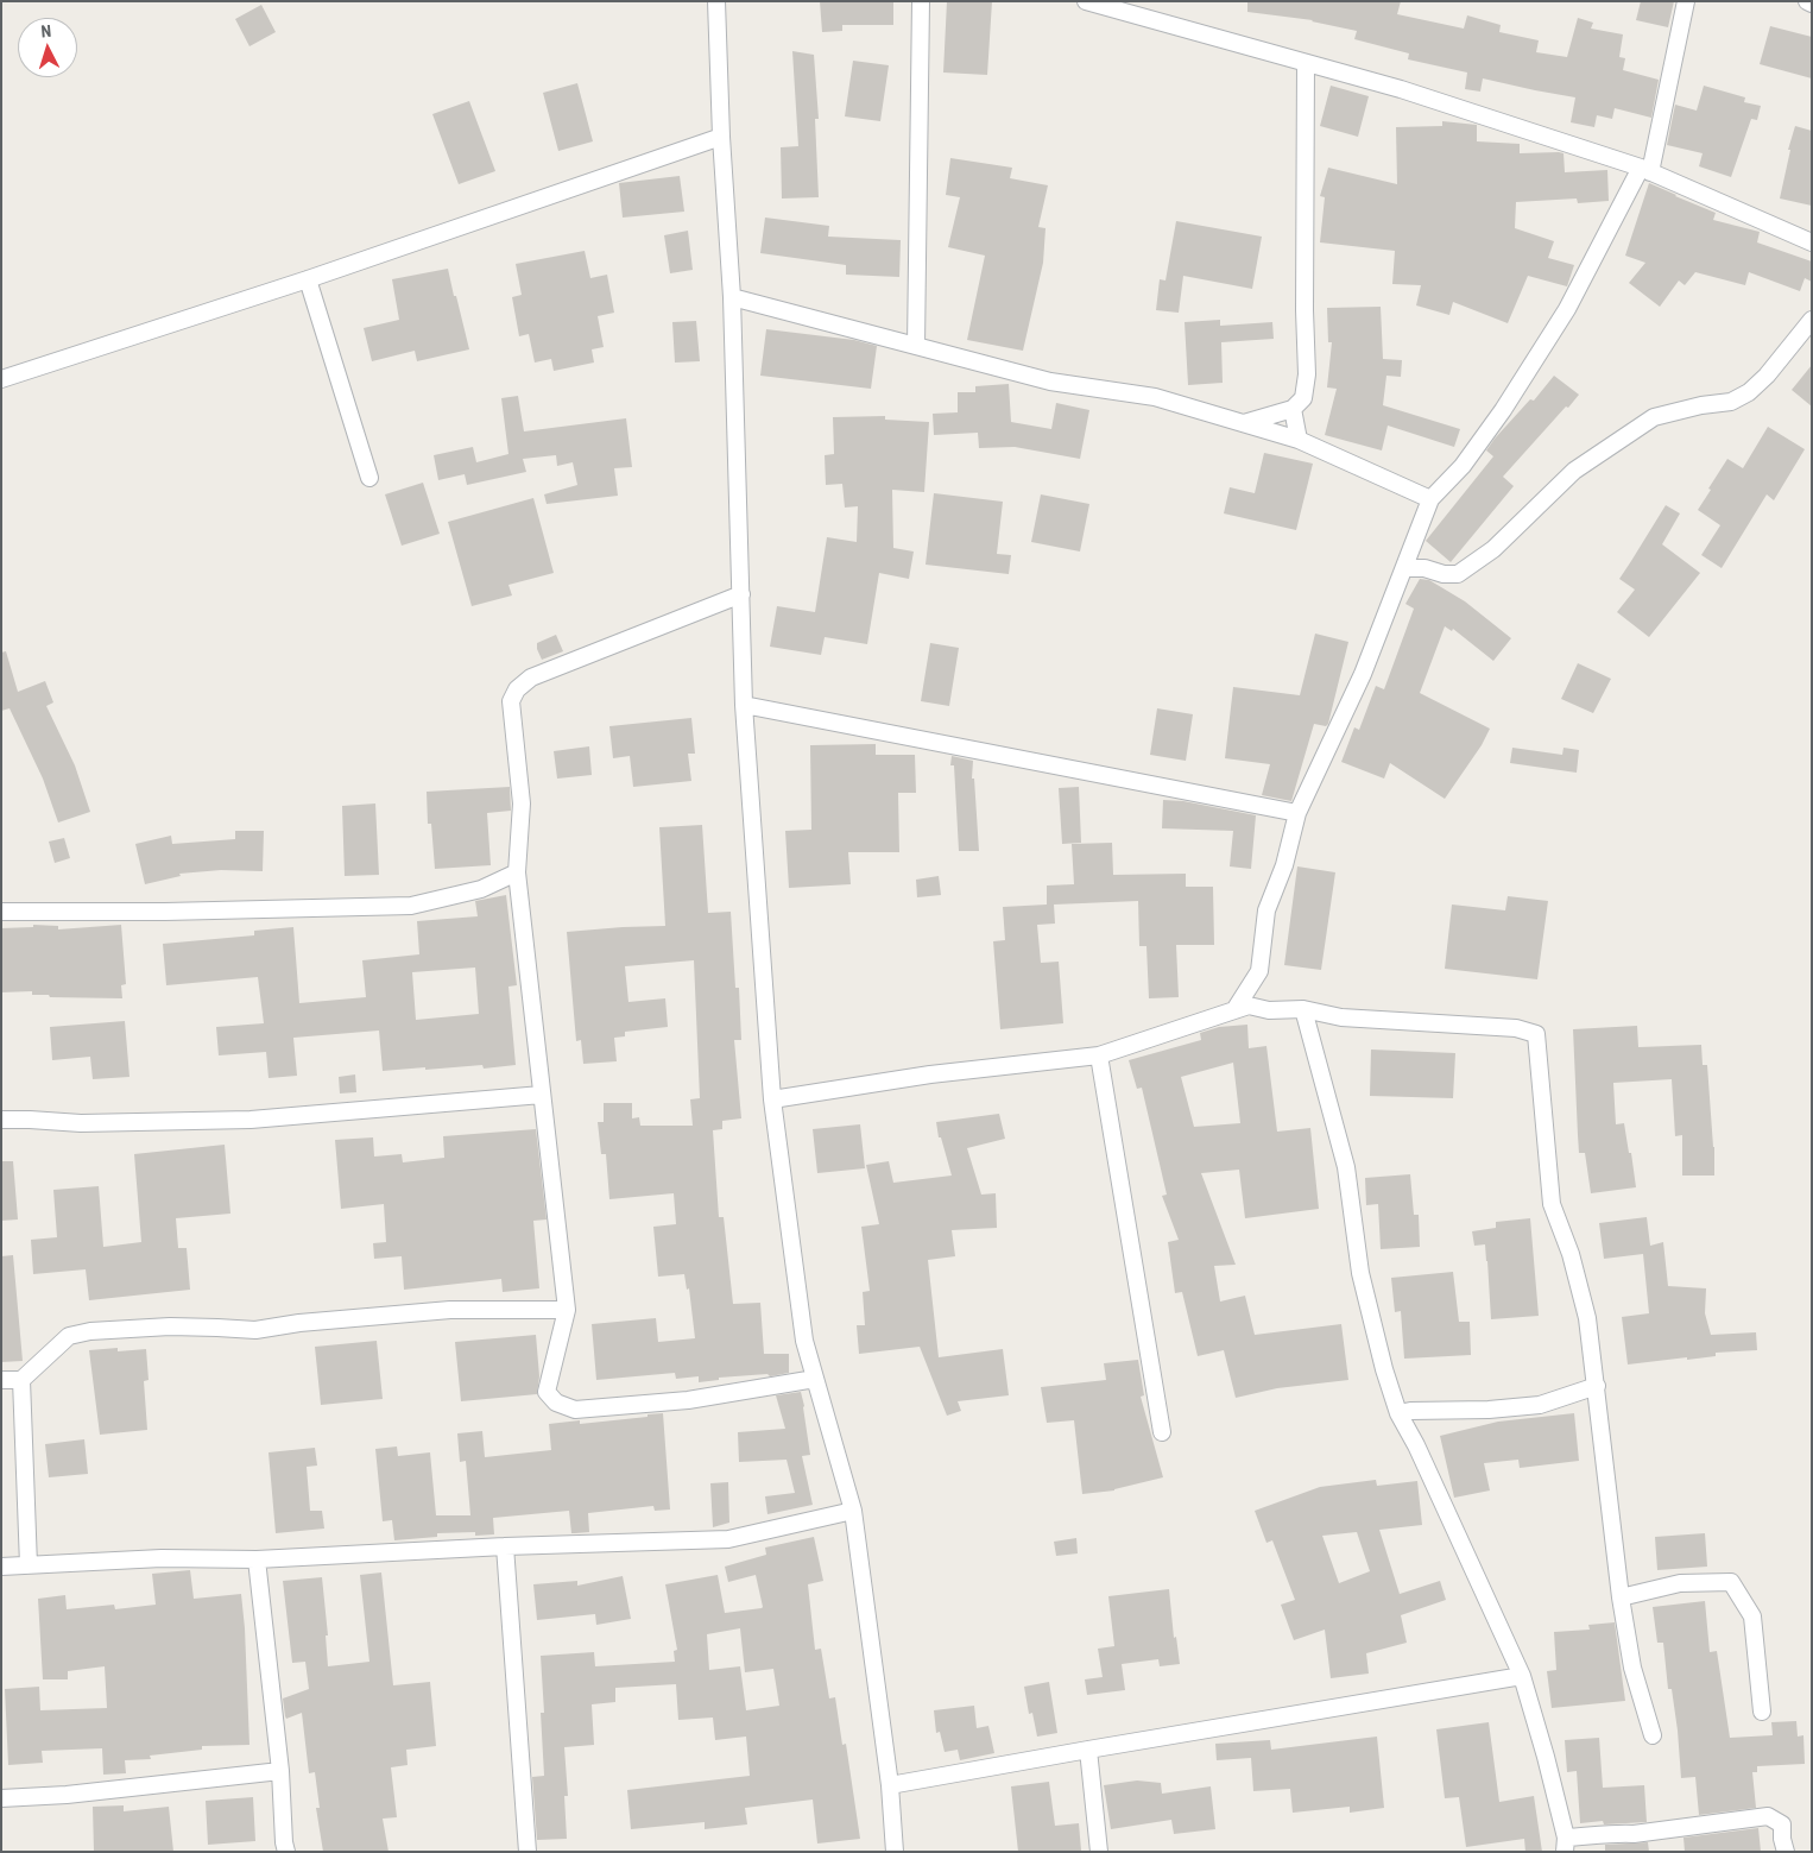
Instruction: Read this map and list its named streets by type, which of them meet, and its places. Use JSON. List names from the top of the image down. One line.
{"north":"top"}
